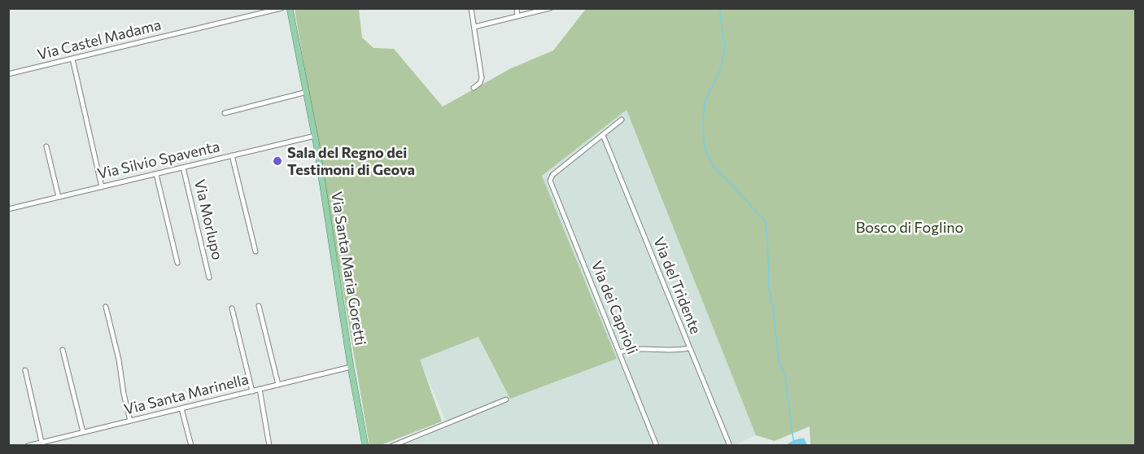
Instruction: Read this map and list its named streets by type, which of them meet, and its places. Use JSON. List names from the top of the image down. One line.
{"streets":{"main road":["Via Santa Maria Goretti"],"street":["Via Castel Madama","Via Silvio Spaventa","Via Morlupo","Via del Tridente","Via dei Caprioli","Via Santa Marinella"]},"crossings":[["Via Silvio Spaventa","Via Morlupo"],["Via Silvio Spaventa","Via Santa Maria Goretti"],["Via Santa Maria Goretti","Via Santa Marinella"],["Via del Tridente","Via dei Caprioli"]],"parks":["Bosco di Foglino"],"places":["Sala del Regno dei Testimoni di Geova"]}
